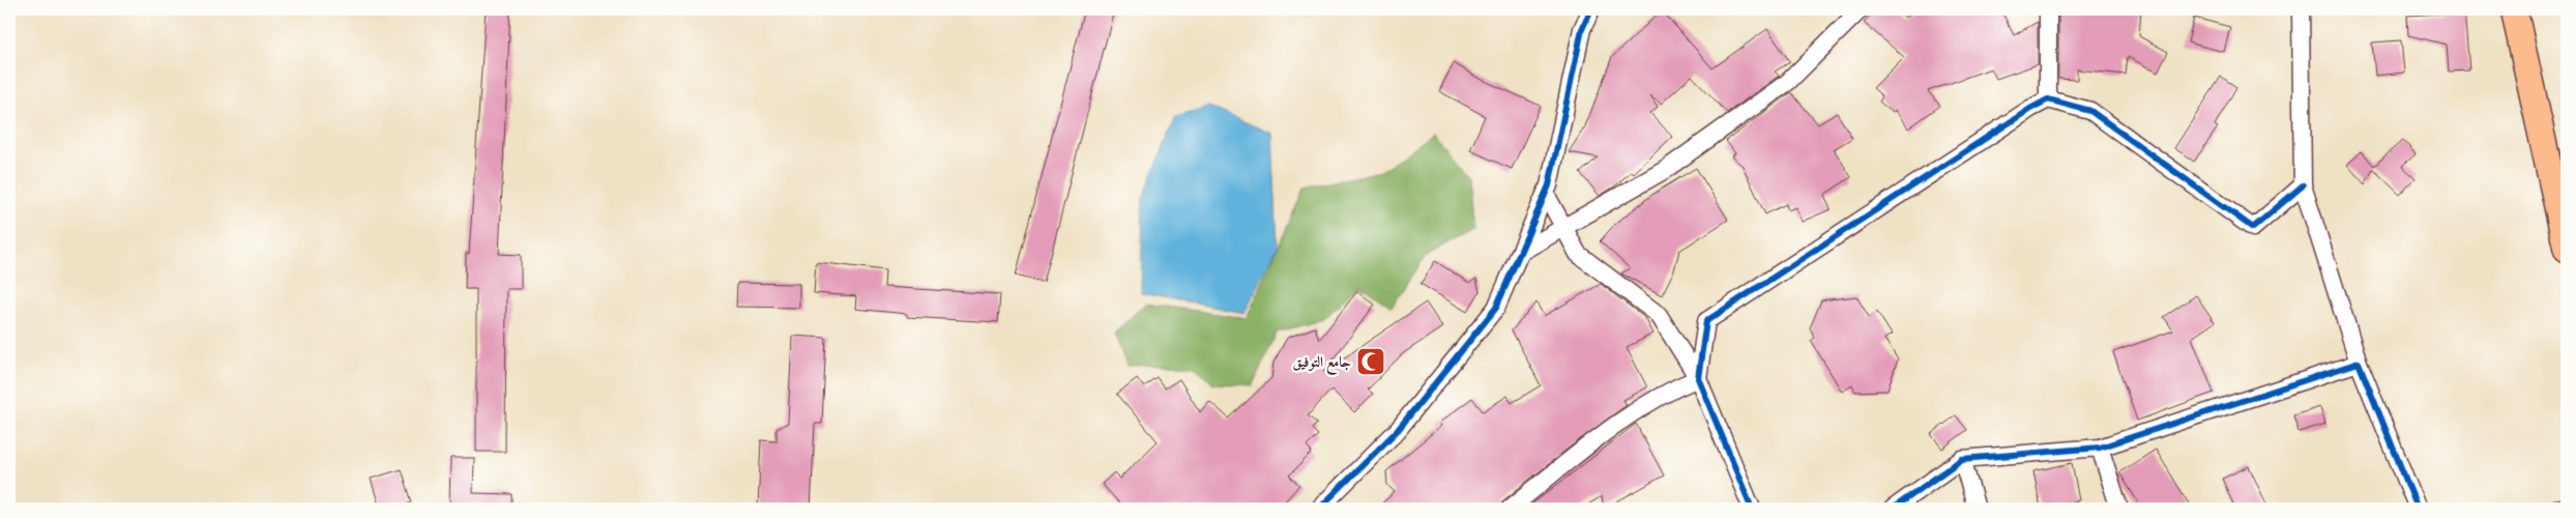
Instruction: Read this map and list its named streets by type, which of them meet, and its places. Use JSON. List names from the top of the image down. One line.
{"places":{"mosque":["جامع التوفيق"]}}
